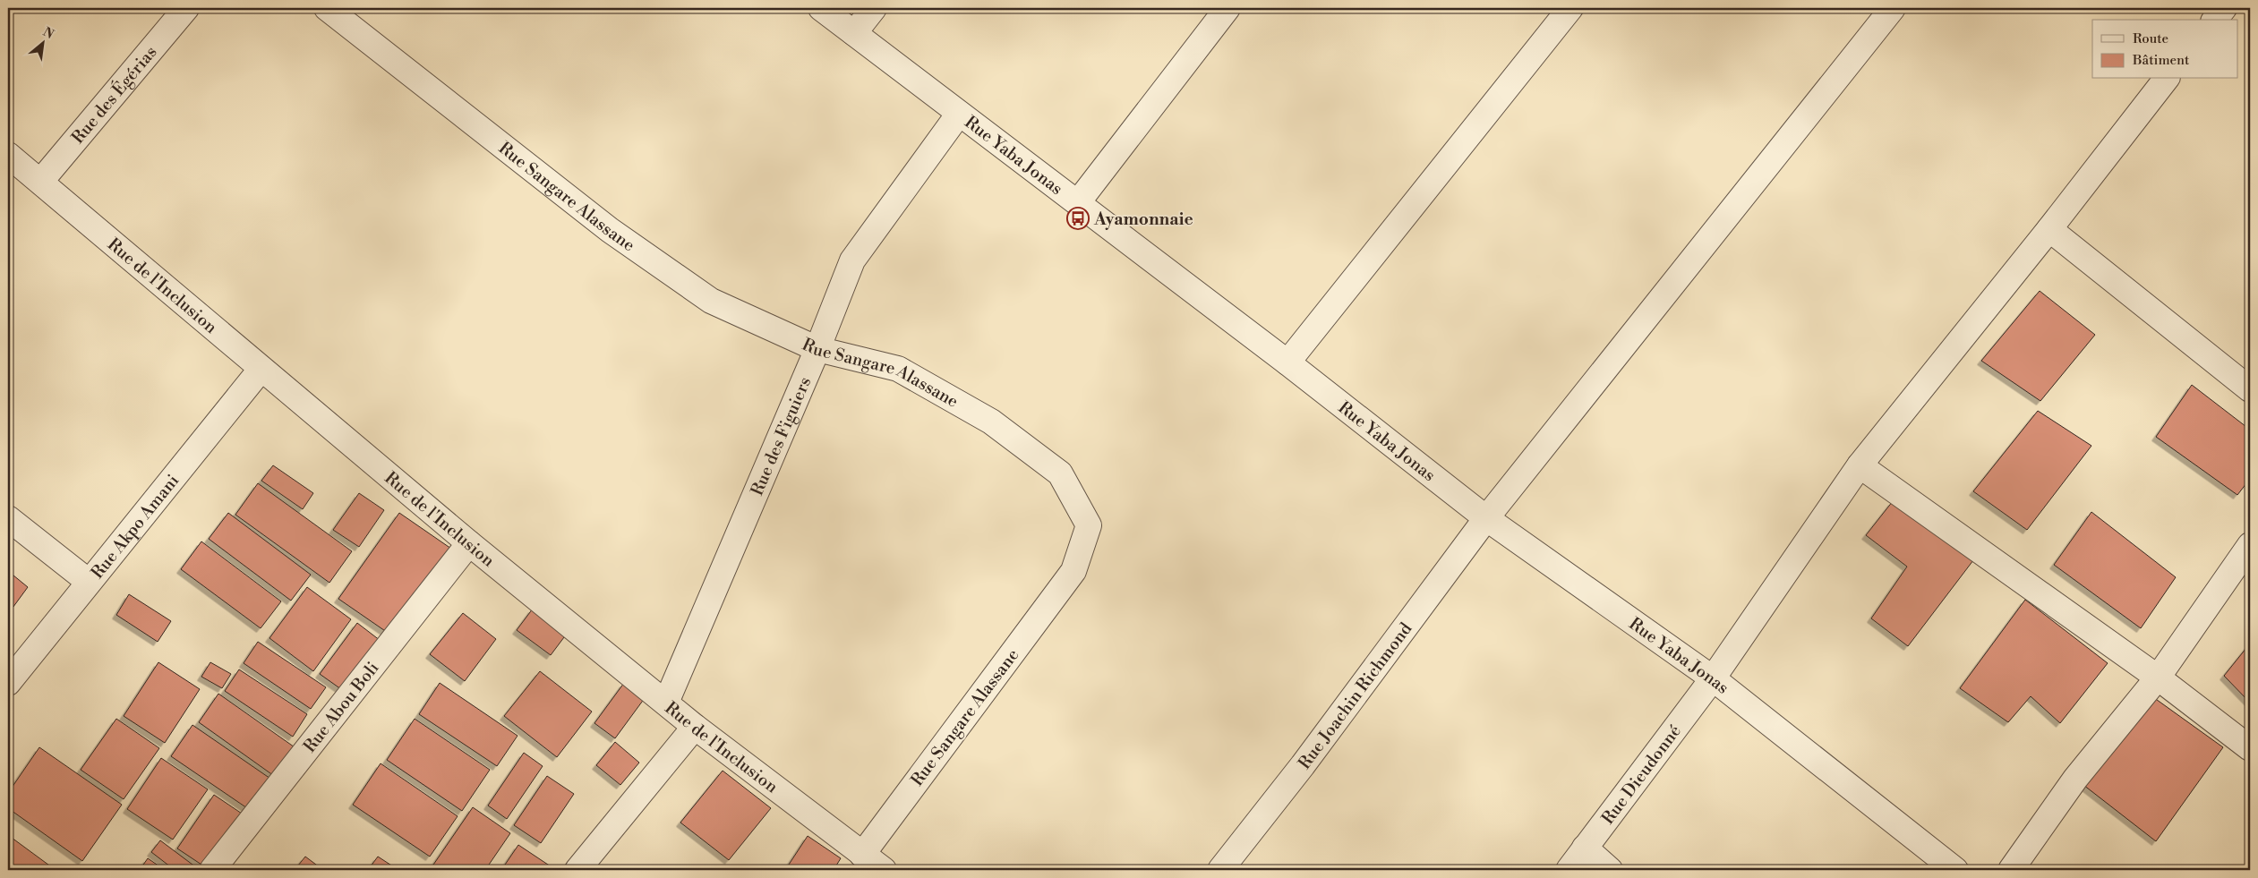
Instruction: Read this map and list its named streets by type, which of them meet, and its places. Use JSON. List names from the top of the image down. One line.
{"streets":{"street":["Rue des Égérias","Rue Yaba Jonas","Rue Sangare Alassane","Rue de l'Inclusion","Rue des Figuiers","Rue Akpo Amani","Rue Joachin Richmond","Rue Abou Boli","Rue Dieudonné"]},"crossings":[["Rue des Égérias","Rue de l'Inclusion"],["Rue Yaba Jonas","Rue des Figuiers"],["Rue Yaba Jonas","Rue Joachin Richmond"],["Rue Yaba Jonas","Rue Dieudonné"],["Rue Sangare Alassane","Rue de l'Inclusion"],["Rue Sangare Alassane","Rue des Figuiers"],["Rue de l'Inclusion","Rue des Figuiers"],["Rue de l'Inclusion","Rue Akpo Amani"],["Rue de l'Inclusion","Rue Abou Boli"]],"places":{"bus stop":["Ayamonnaie"]},"legend":["Route","Bâtiment"],"north":"top right"}
